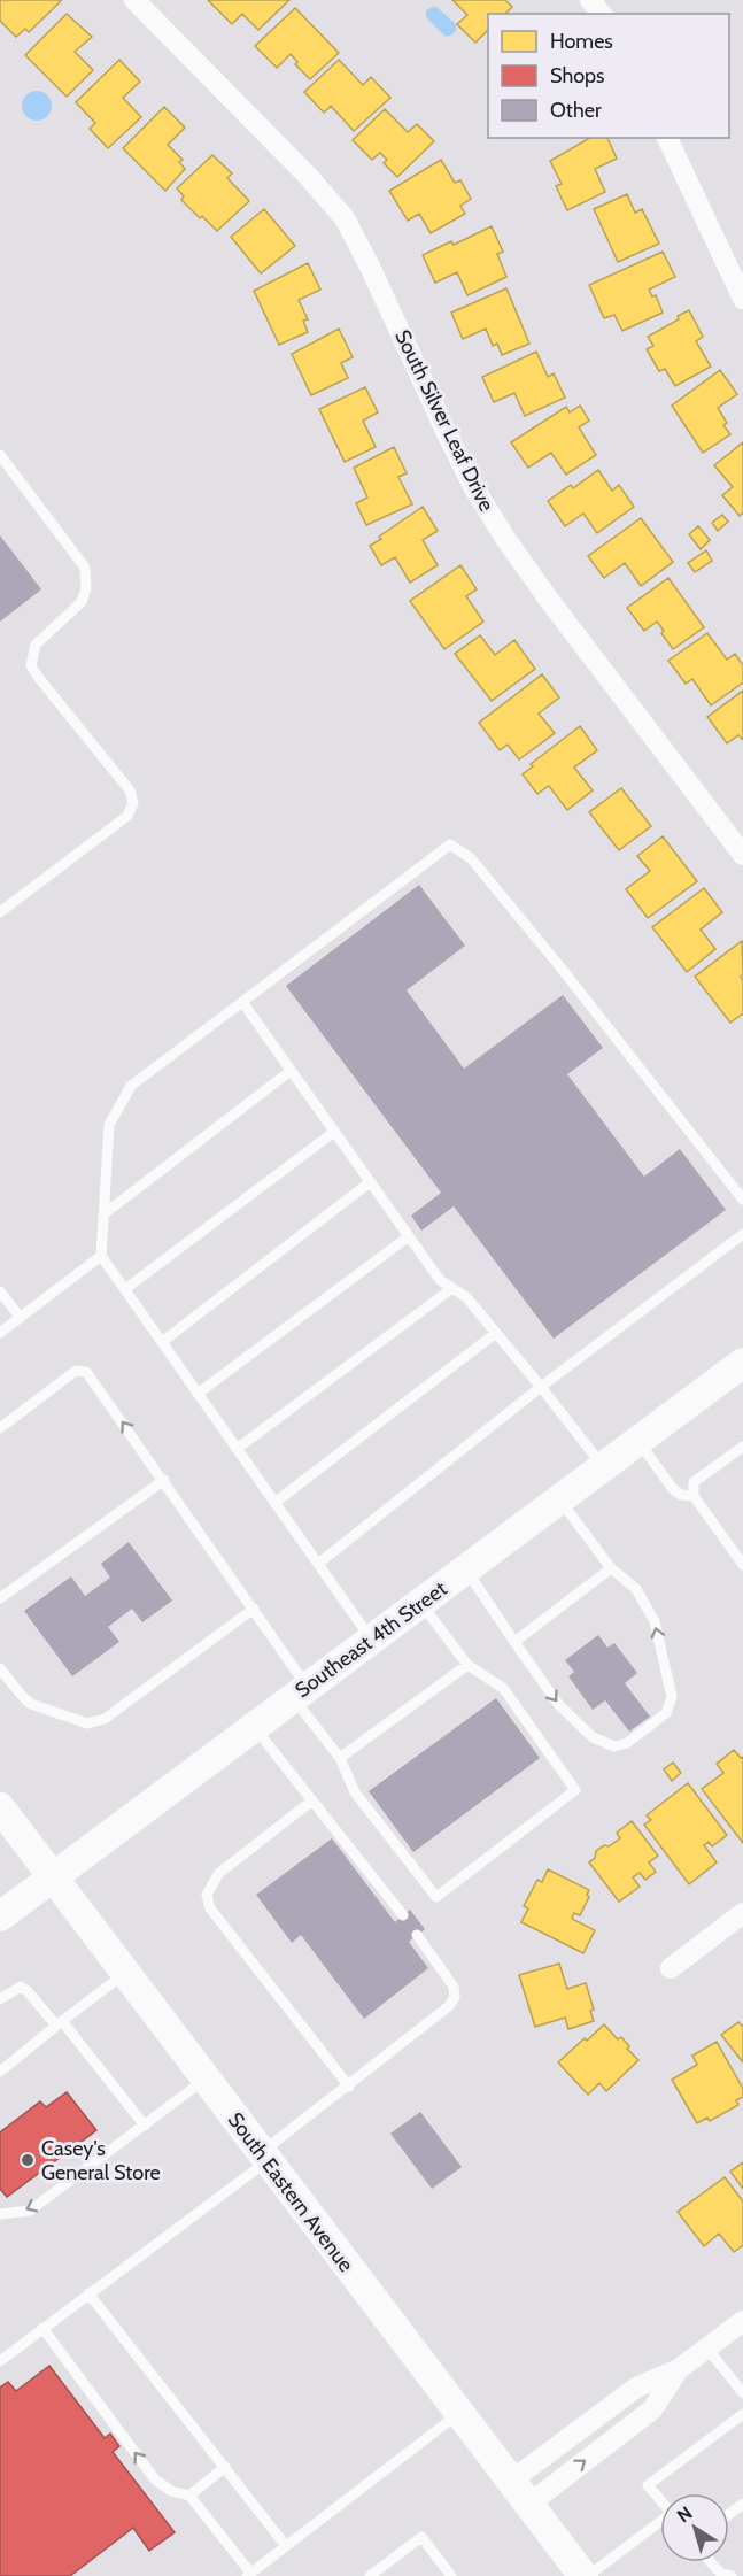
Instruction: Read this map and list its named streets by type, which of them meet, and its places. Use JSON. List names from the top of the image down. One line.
{"streets":{"main road":["Southeast 4th Street","South Eastern Avenue"],"street":["South Silver Leaf Drive"]},"crossings":[["Southeast 4th Street","South Eastern Avenue"]],"places":["Casey's General Store"],"legend":["Homes","Shops","Other"],"north":"top left"}
